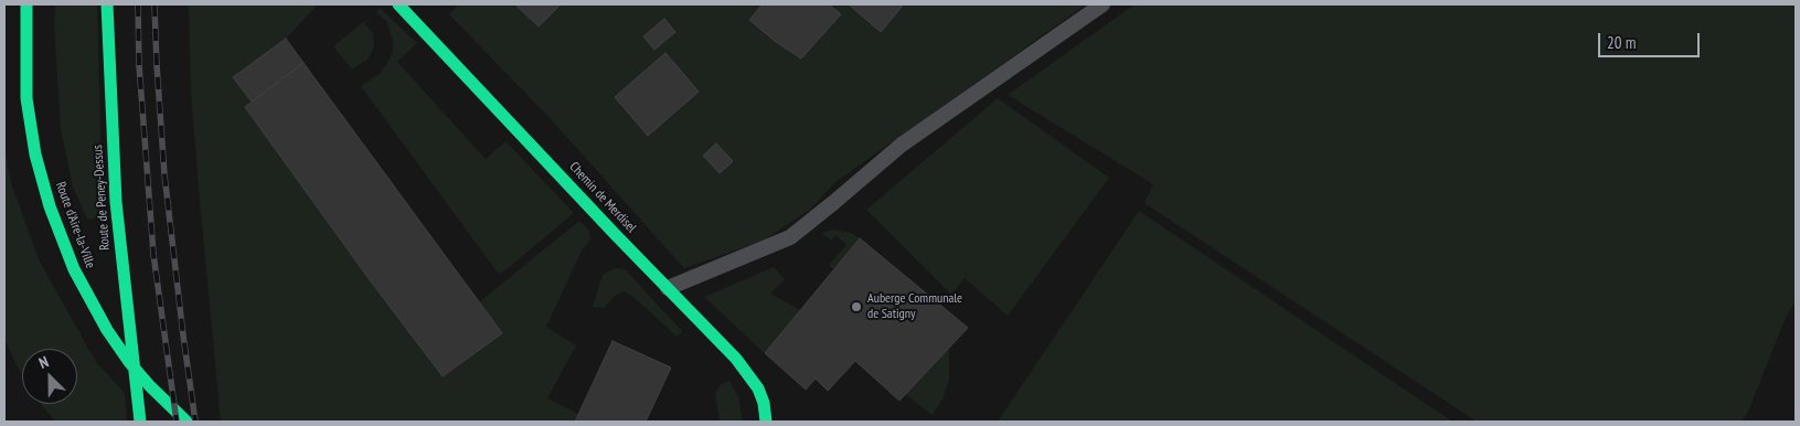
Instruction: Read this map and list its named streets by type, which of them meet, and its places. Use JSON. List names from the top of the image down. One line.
{"streets":{"street":["Route de Peney-Dessus","Chemin de Merdisel","Route d'Aire-la-Ville"]},"places":["Auberge Communale de Satigny"],"scale_bar":"20 m","north":"top left"}
